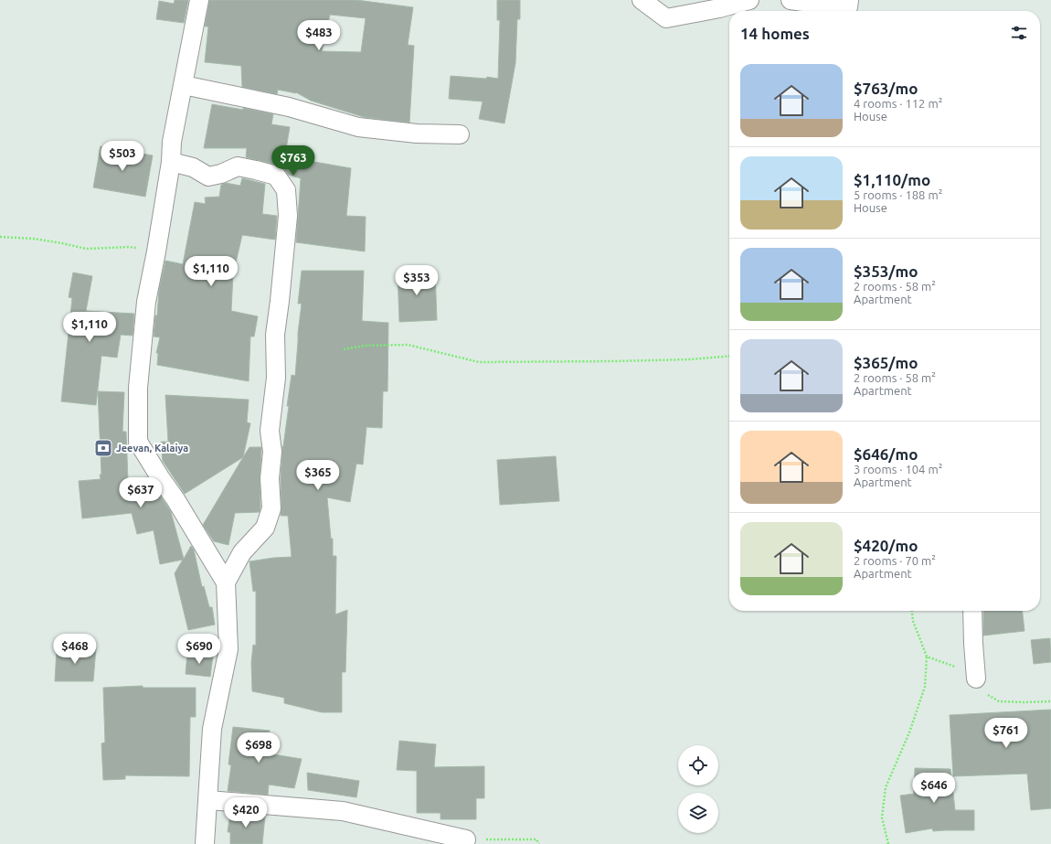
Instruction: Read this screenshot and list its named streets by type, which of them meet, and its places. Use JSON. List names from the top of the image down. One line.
{"places":{"bank":["Jeevan, Kalaiya"]},"page":{"heading":"14 homes","price":["$483","$503","$763","$1,110","$353","$1,110","$365","$637","$468","$690","$761","$698","$646","$420"],"list":[{"name":"$763/mo","note":"4 rooms · 112 m² · House"},{"name":"$1,110/mo","note":"5 rooms · 188 m² · House"},{"name":"$353/mo","note":"2 rooms · 58 m² · Apartment"},{"name":"$365/mo","note":"2 rooms · 58 m² · Apartment"},{"name":"$646/mo","note":"3 rooms · 104 m² · Apartment"},{"name":"$420/mo","note":"2 rooms · 70 m² · Apartment"}]}}
